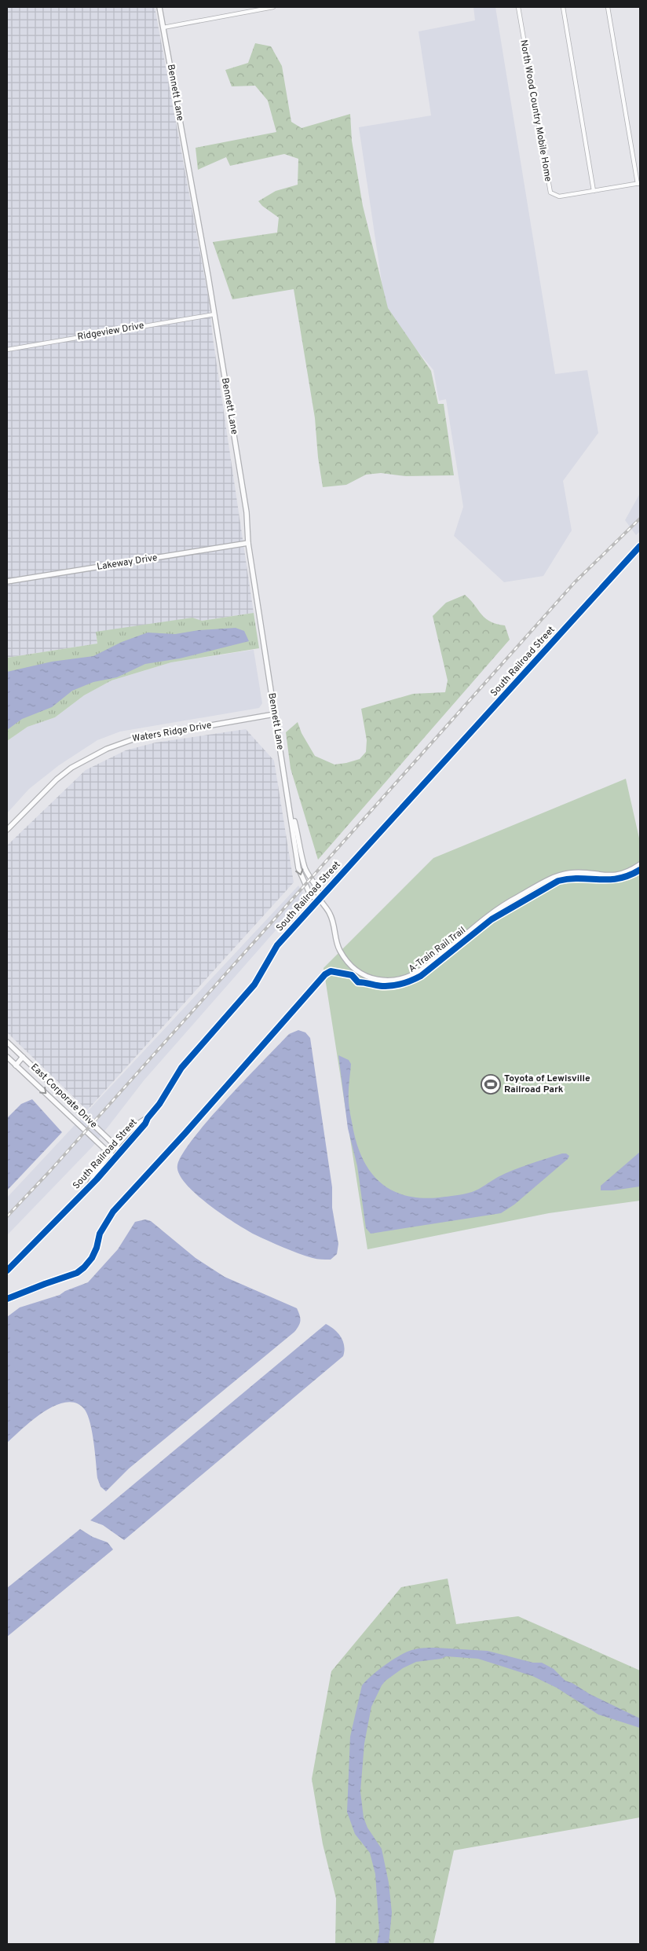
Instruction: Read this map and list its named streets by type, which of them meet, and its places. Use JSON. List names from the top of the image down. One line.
{"streets":{"street":["Bennett Lane","North Wood Country Mobile Home","Ridgeview Drive","Lakeway Drive","South Railroad Street","Waters Ridge Drive","East Corporate Drive"],"cycle path":["A-Train Rail Trail"]},"crossings":[["Bennett Lane","Ridgeview Drive"],["Bennett Lane","Lakeway Drive"],["Bennett Lane","South Railroad Street"],["Bennett Lane","Waters Ridge Drive"],["South Railroad Street","East Corporate Drive"]],"places":{"sports":["Toyota of Lewisville Railroad Park"]}}
